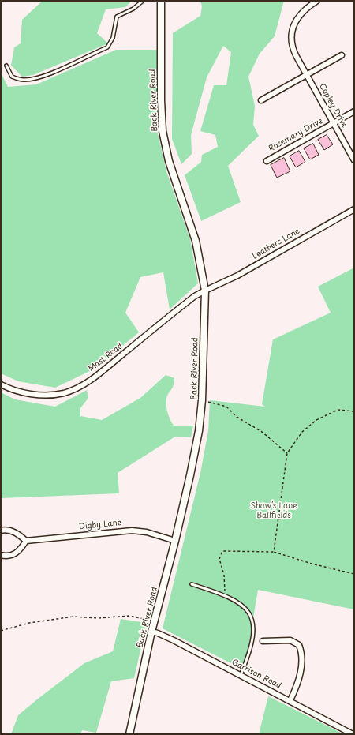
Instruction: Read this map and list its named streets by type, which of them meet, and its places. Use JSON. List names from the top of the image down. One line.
{"streets":{"street":["Back River Road","Copley Drive","Rosemary Drive","Leathers Lane","Mast Road","Digby Lane","Garrison Road"]},"crossings":[["Back River Road","Leathers Lane"],["Back River Road","Mast Road"],["Back River Road","Digby Lane"],["Back River Road","Garrison Road"],["Copley Drive","Rosemary Drive"],["Leathers Lane","Mast Road"]],"parks":["Shaw’s Lane Ballfields"]}
